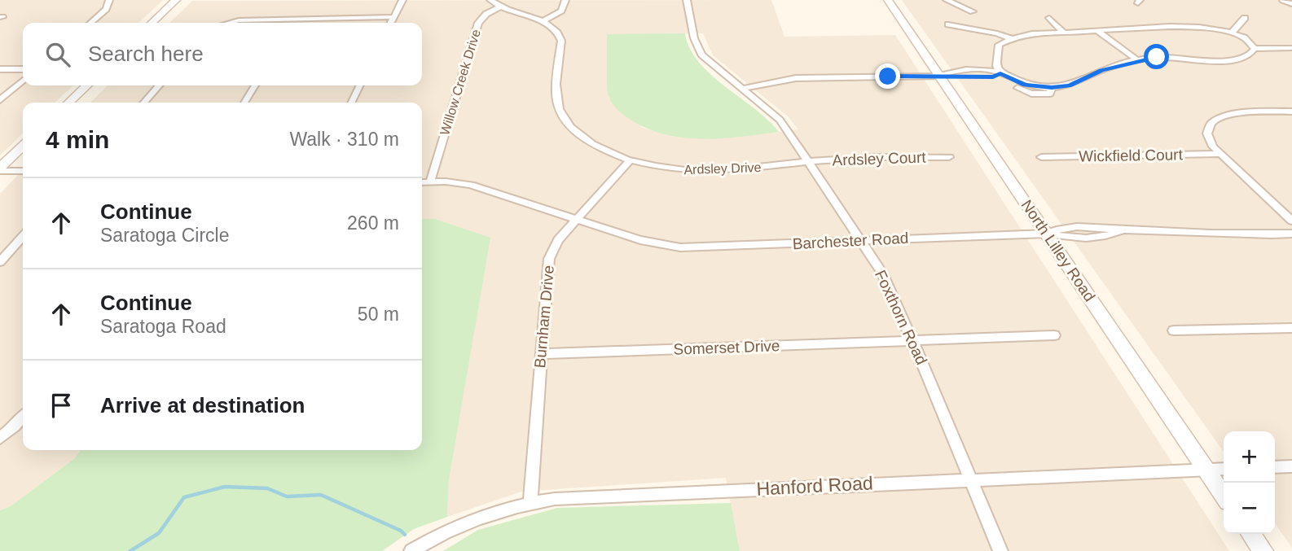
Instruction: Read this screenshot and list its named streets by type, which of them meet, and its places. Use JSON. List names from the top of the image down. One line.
{"streets":{"street":["Willow Creek Drive","Wickfield Court","Ardsley Court","Ardsley Drive","Barchester Road","North Lilley Road","Burnham Drive","Foxthorn Road","Somerset Drive","Hanford Road"]},"crossings":[["Willow Creek Drive","Ardsley Drive"],["Willow Creek Drive","Barchester Road"],["Ardsley Court","Ardsley Drive"],["Ardsley Court","Foxthorn Road"],["Ardsley Drive","Burnham Drive"],["Ardsley Drive","Foxthorn Road"],["Barchester Road","North Lilley Road"],["Barchester Road","Burnham Drive"],["Barchester Road","Foxthorn Road"],["North Lilley Road","Hanford Road"],["Burnham Drive","Somerset Drive"],["Burnham Drive","Hanford Road"],["Foxthorn Road","Somerset Drive"],["Foxthorn Road","Hanford Road"]],"page":{"search":"Search here","heading":["4 min","Walk · 310 m"],"list":[["Continue","Saratoga Circle","260 m"],["Continue","Saratoga Road","50 m"],"Arrive at destination"],"map_buttons":["+","−"]}}
